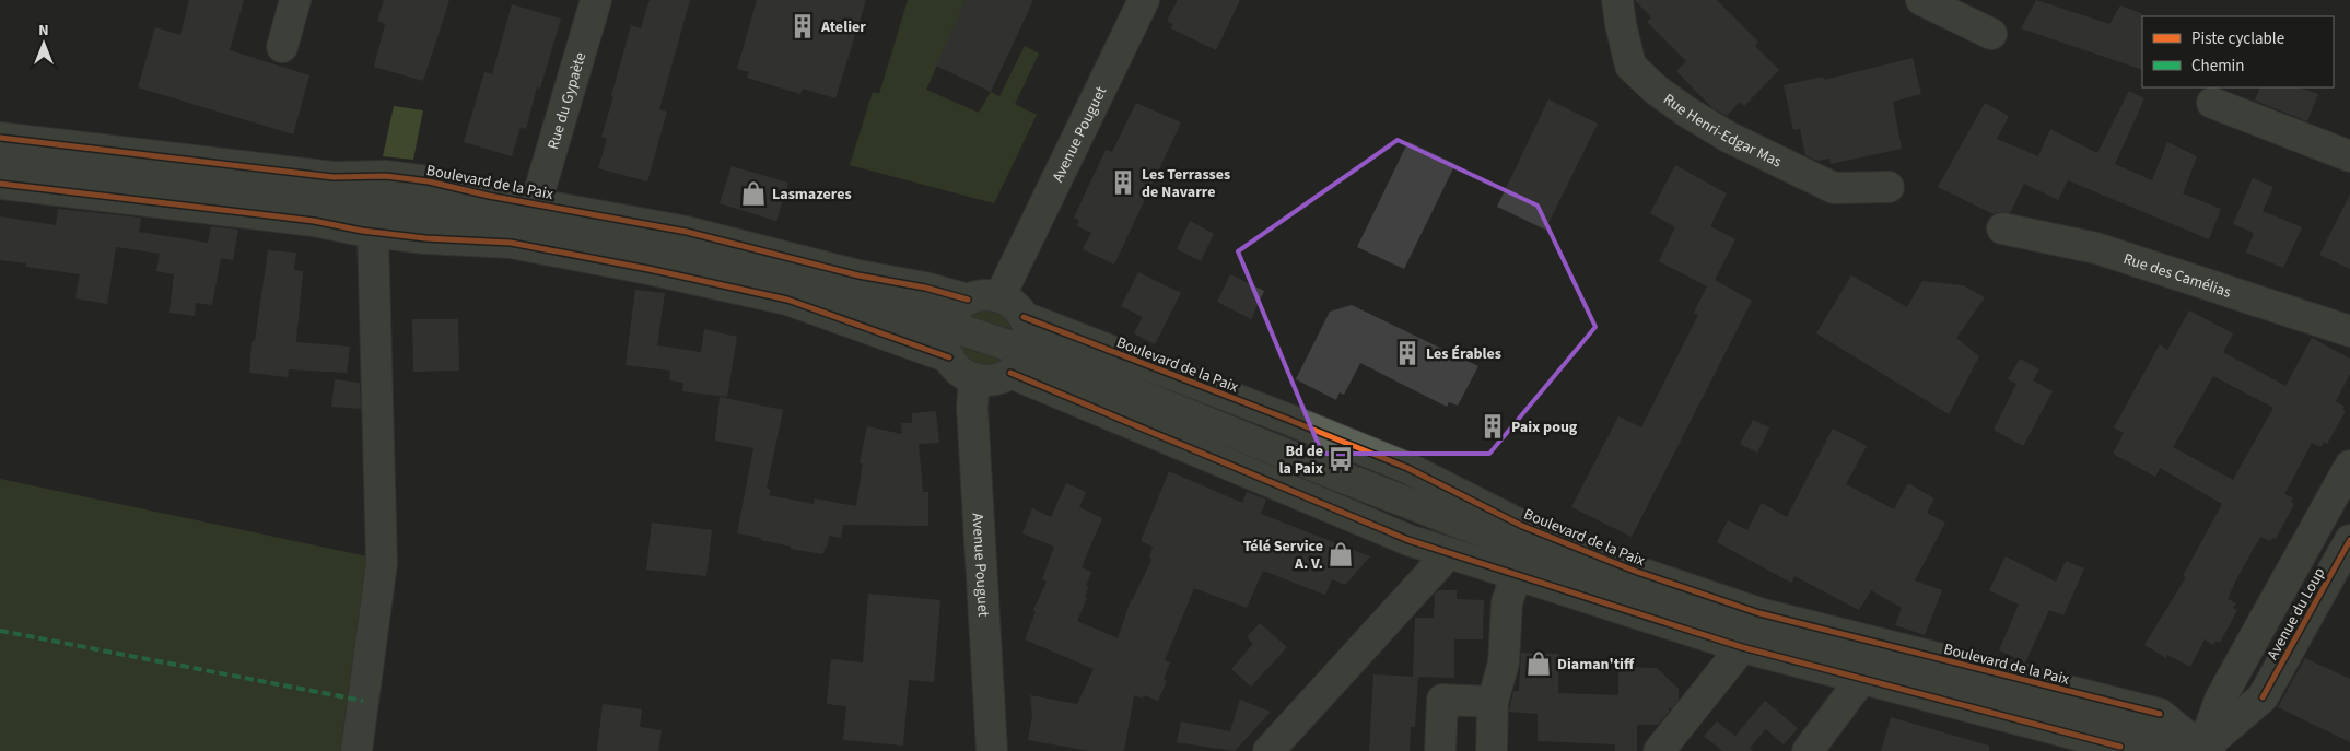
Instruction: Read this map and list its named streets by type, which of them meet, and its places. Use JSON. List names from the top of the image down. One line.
{"streets":{"main road":["Boulevard de la Paix"],"street":["Rue du Gypaète","Rue Henri-Edgar Mas","Avenue Pouguet","Rue des Camélias","Avenue du Loup"]},"crossings":[["Rue du Gypaète","Boulevard de la Paix"],["Boulevard de la Paix","Avenue du Loup"]],"places":{"building":["Atelier","Les Terrasses de Navarre","Les Érables","Paix poug"],"shop":["Lasmazeres","Télé Service A. V.","Diaman'tiff"],"bus stop":["Bd de la Paix"]},"legend":["Piste cyclable","Chemin"],"north":"top"}
